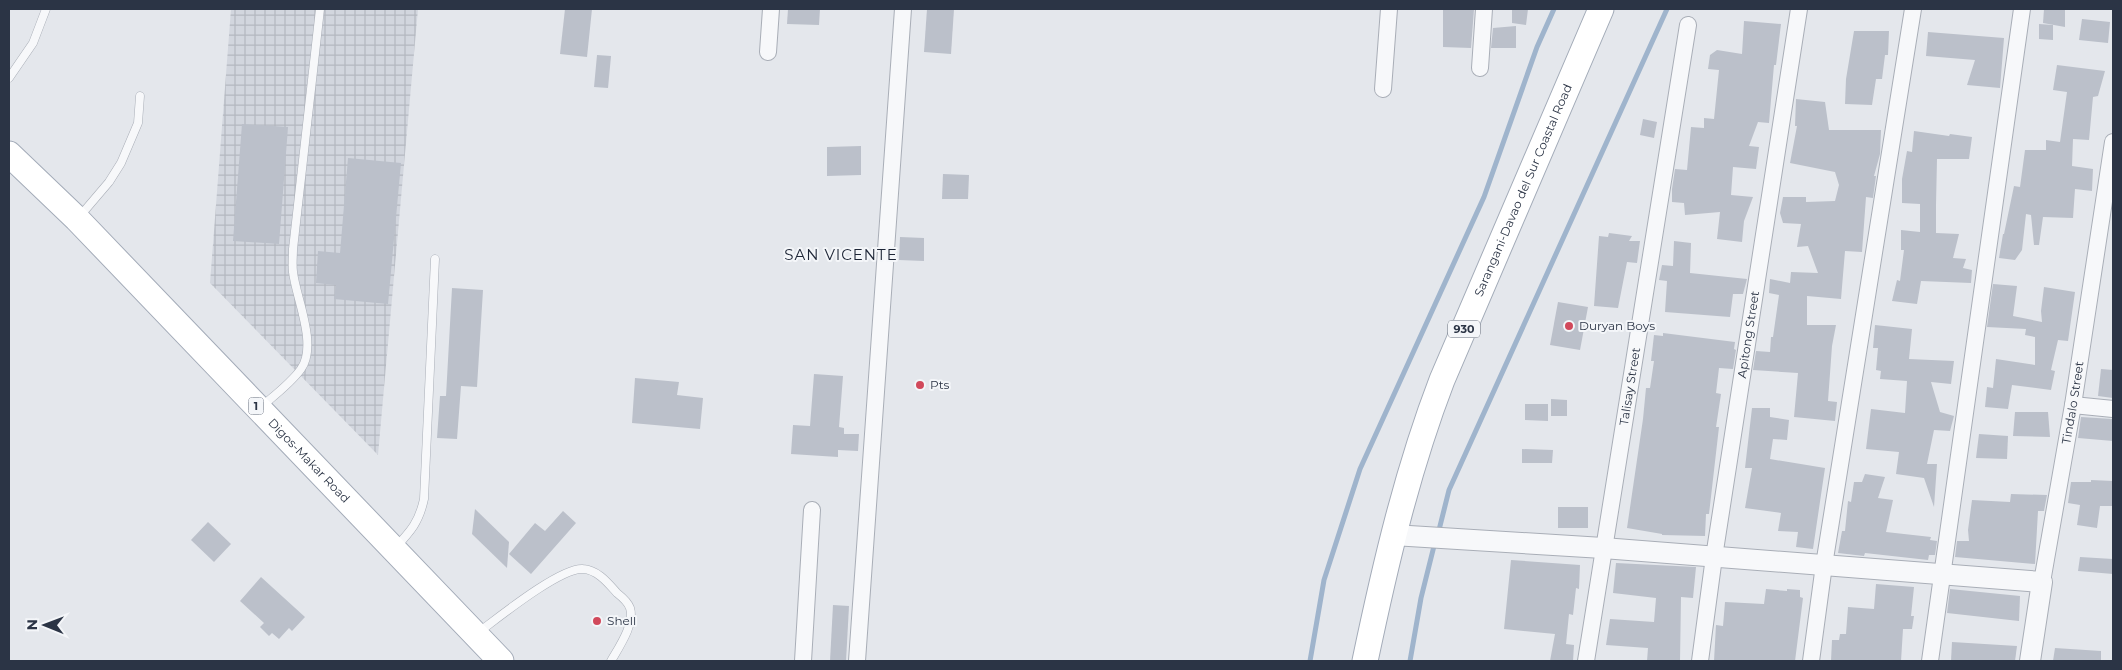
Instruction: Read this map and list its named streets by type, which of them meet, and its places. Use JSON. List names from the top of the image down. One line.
{"streets":{"main road":["Sarangani-Davao del Sur Coastal Road","930","1","Digos-Makar Road"],"street":["Apitong Street","Talisay Street","Tindalo Street"]},"districts":["SAN VICENTE"],"places":["Duryan Boys","Pts","Shell"],"north":"left"}
